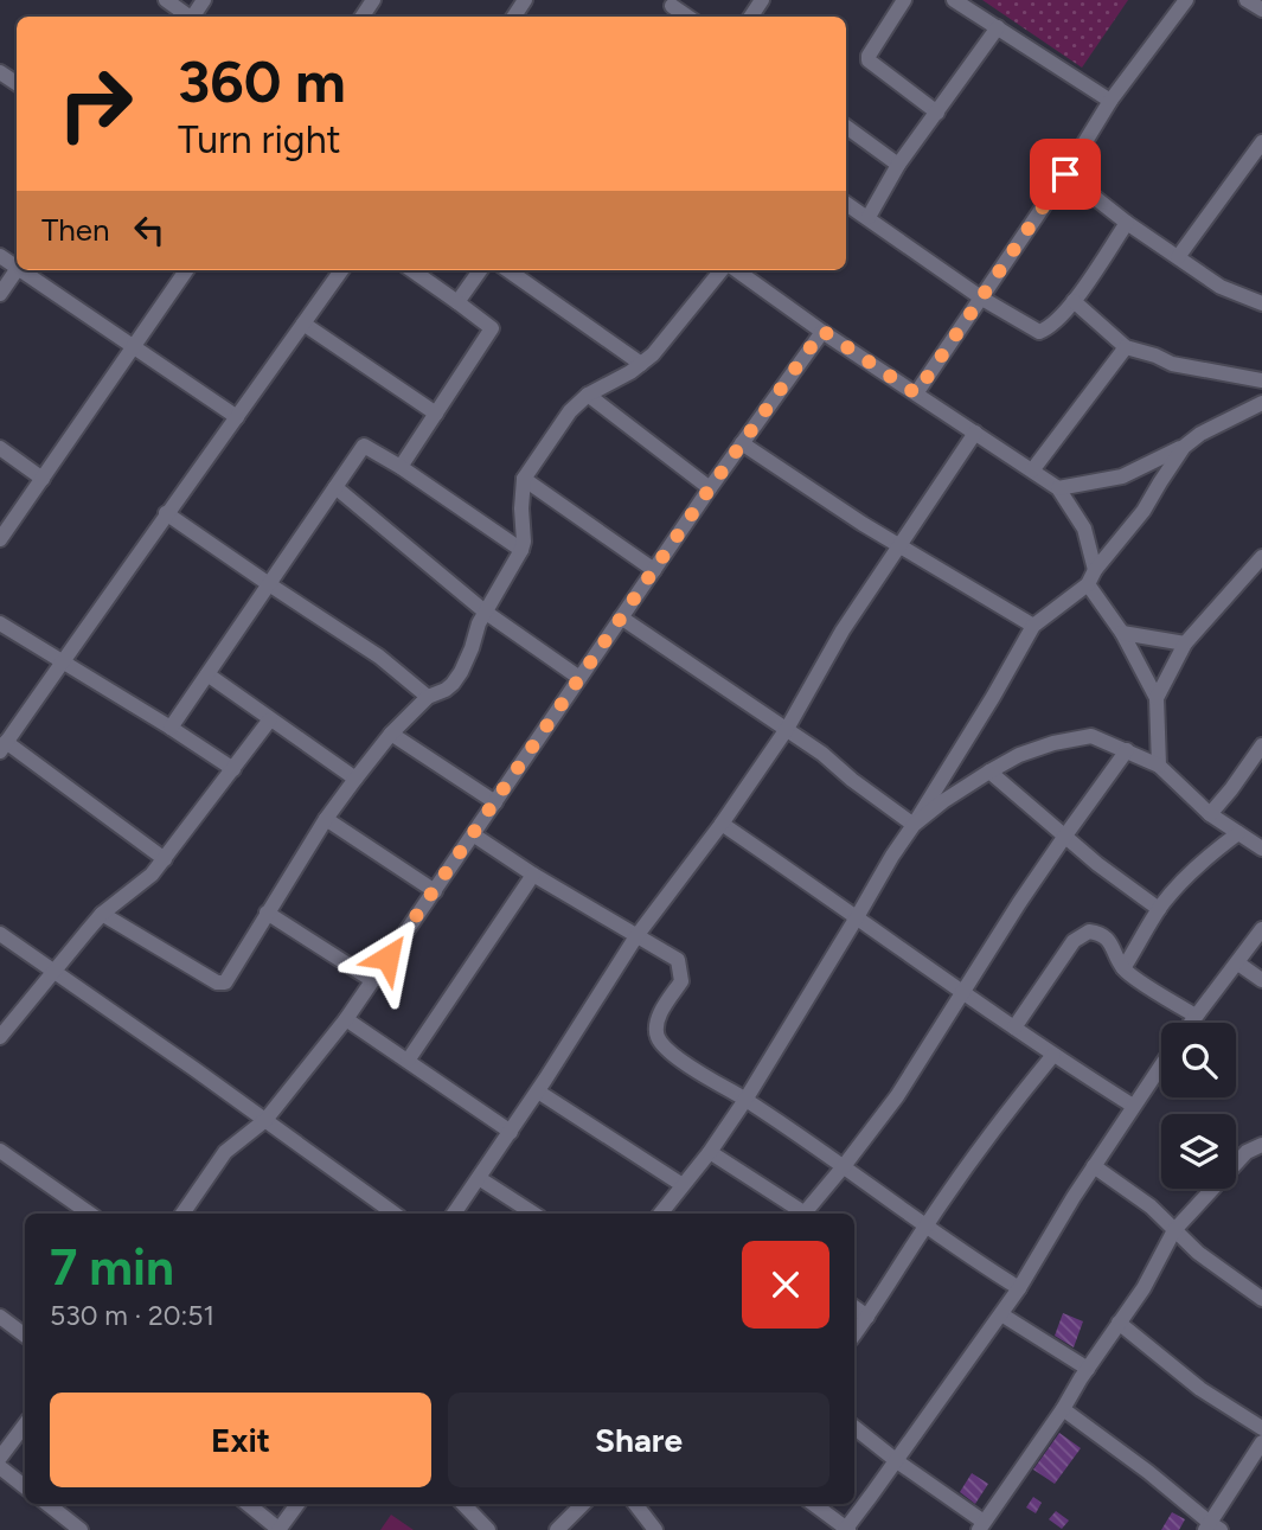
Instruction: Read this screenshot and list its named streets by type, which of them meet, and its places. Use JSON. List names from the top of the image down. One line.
{"page":{"turn":["360 m","Turn right"],"then":"Then","heading":["7 min","530 m · 20:51"],"buttons":["Exit","Share"]}}
